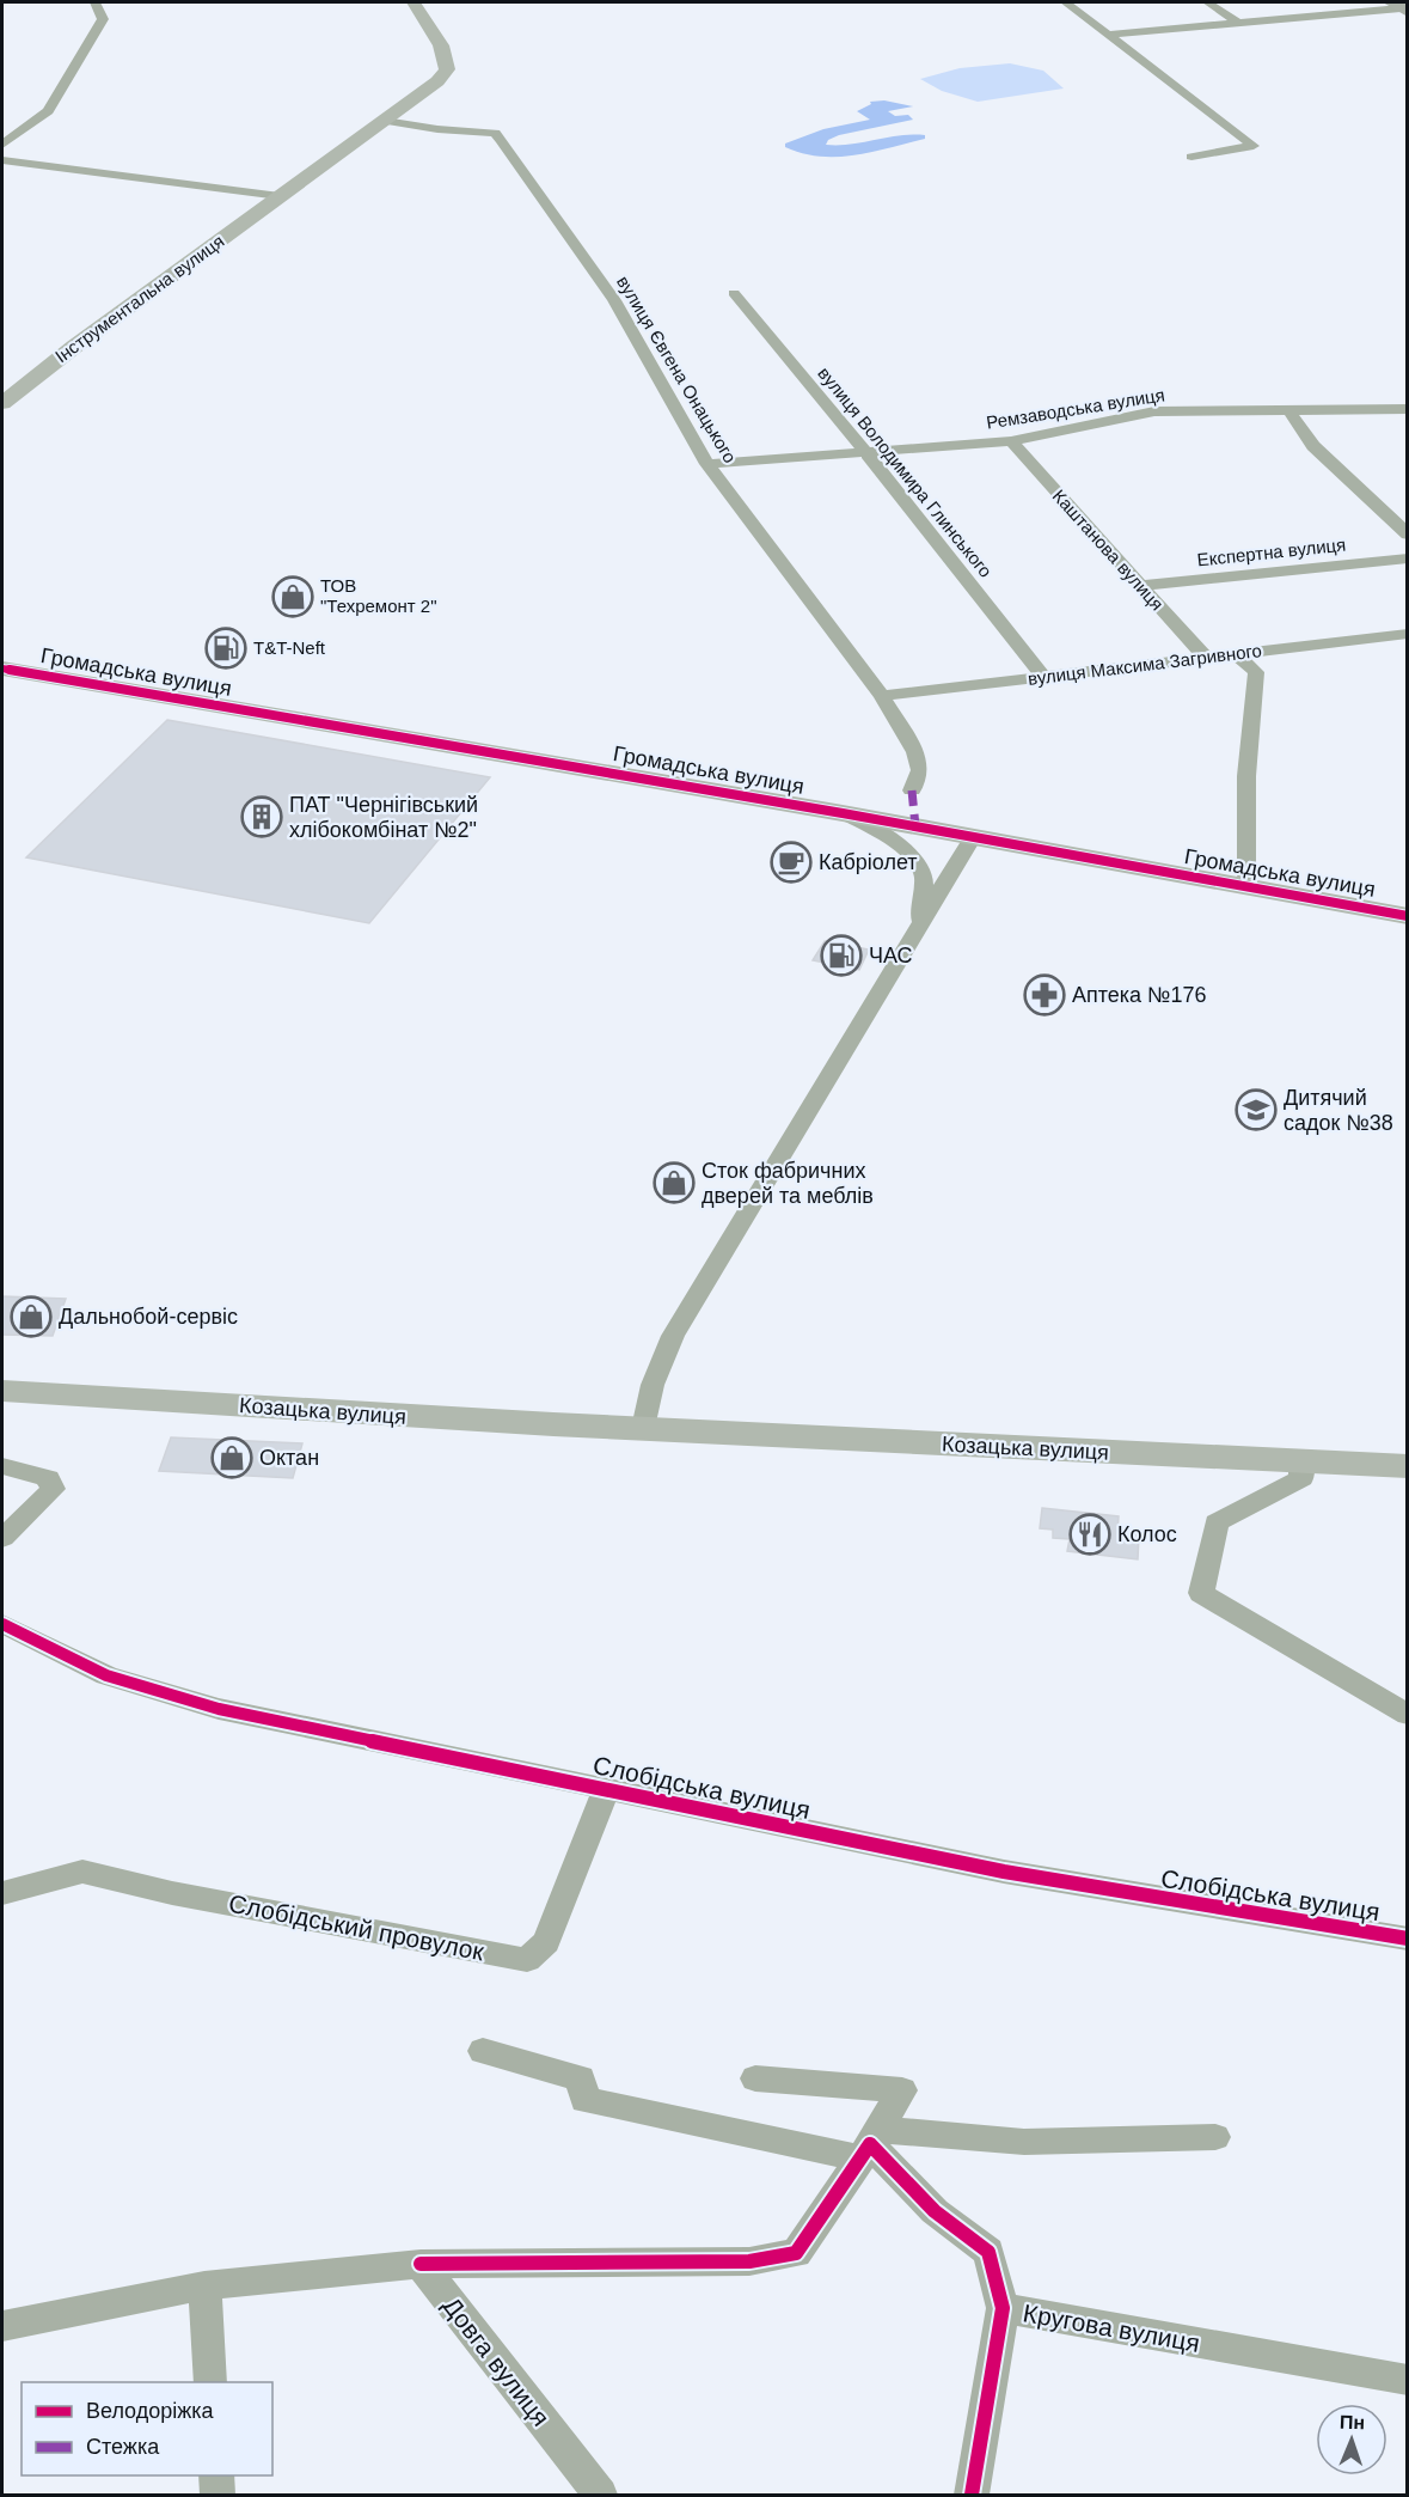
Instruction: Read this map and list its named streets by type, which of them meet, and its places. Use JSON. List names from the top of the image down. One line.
{"streets":{"street":["Інструментальна вулиця","вулиця Євгена Онацького","Ремзаводська вулиця","вулиця Володимира Глинського","Каштанова вулиця","Експертна вулиця","вулиця Максима Загривного","Громадська вулиця","Козацька вулиця","Слобідська вулиця","Слобідський провулок","Кругова вулиця","Довга вулиця"]},"crossings":[["Інструментальна вулиця","вулиця Євгена Онацького"],["вулиця Євгена Онацького","Ремзаводська вулиця"],["вулиця Євгена Онацького","вулиця Максима Загривного"],["Ремзаводська вулиця","вулиця Володимира Глинського"],["Ремзаводська вулиця","Каштанова вулиця"],["вулиця Володимира Глинського","вулиця Максима Загривного"],["Каштанова вулиця","Експертна вулиця"],["Каштанова вулиця","вулиця Максима Загривного"],["Слобідська вулиця","Слобідський провулок"]],"places":{"shop":["ТОВ \"Техремонт 2\"","Сток фабричних дверей та меблів","Дальнобой-сервіс","Октан"],"fuel station":["T&T-Neft","ЧАС"],"building":["ПАТ \"Чернігівський хлібокомбінат №2\""],"cafe":["Кабріолет"],"pharmacy":["Аптека №176"],"school or university":["Дитячий садок №38"],"restaurant":["Колос"]},"legend":["Велодоріжка","Стежка"],"north":"top"}
